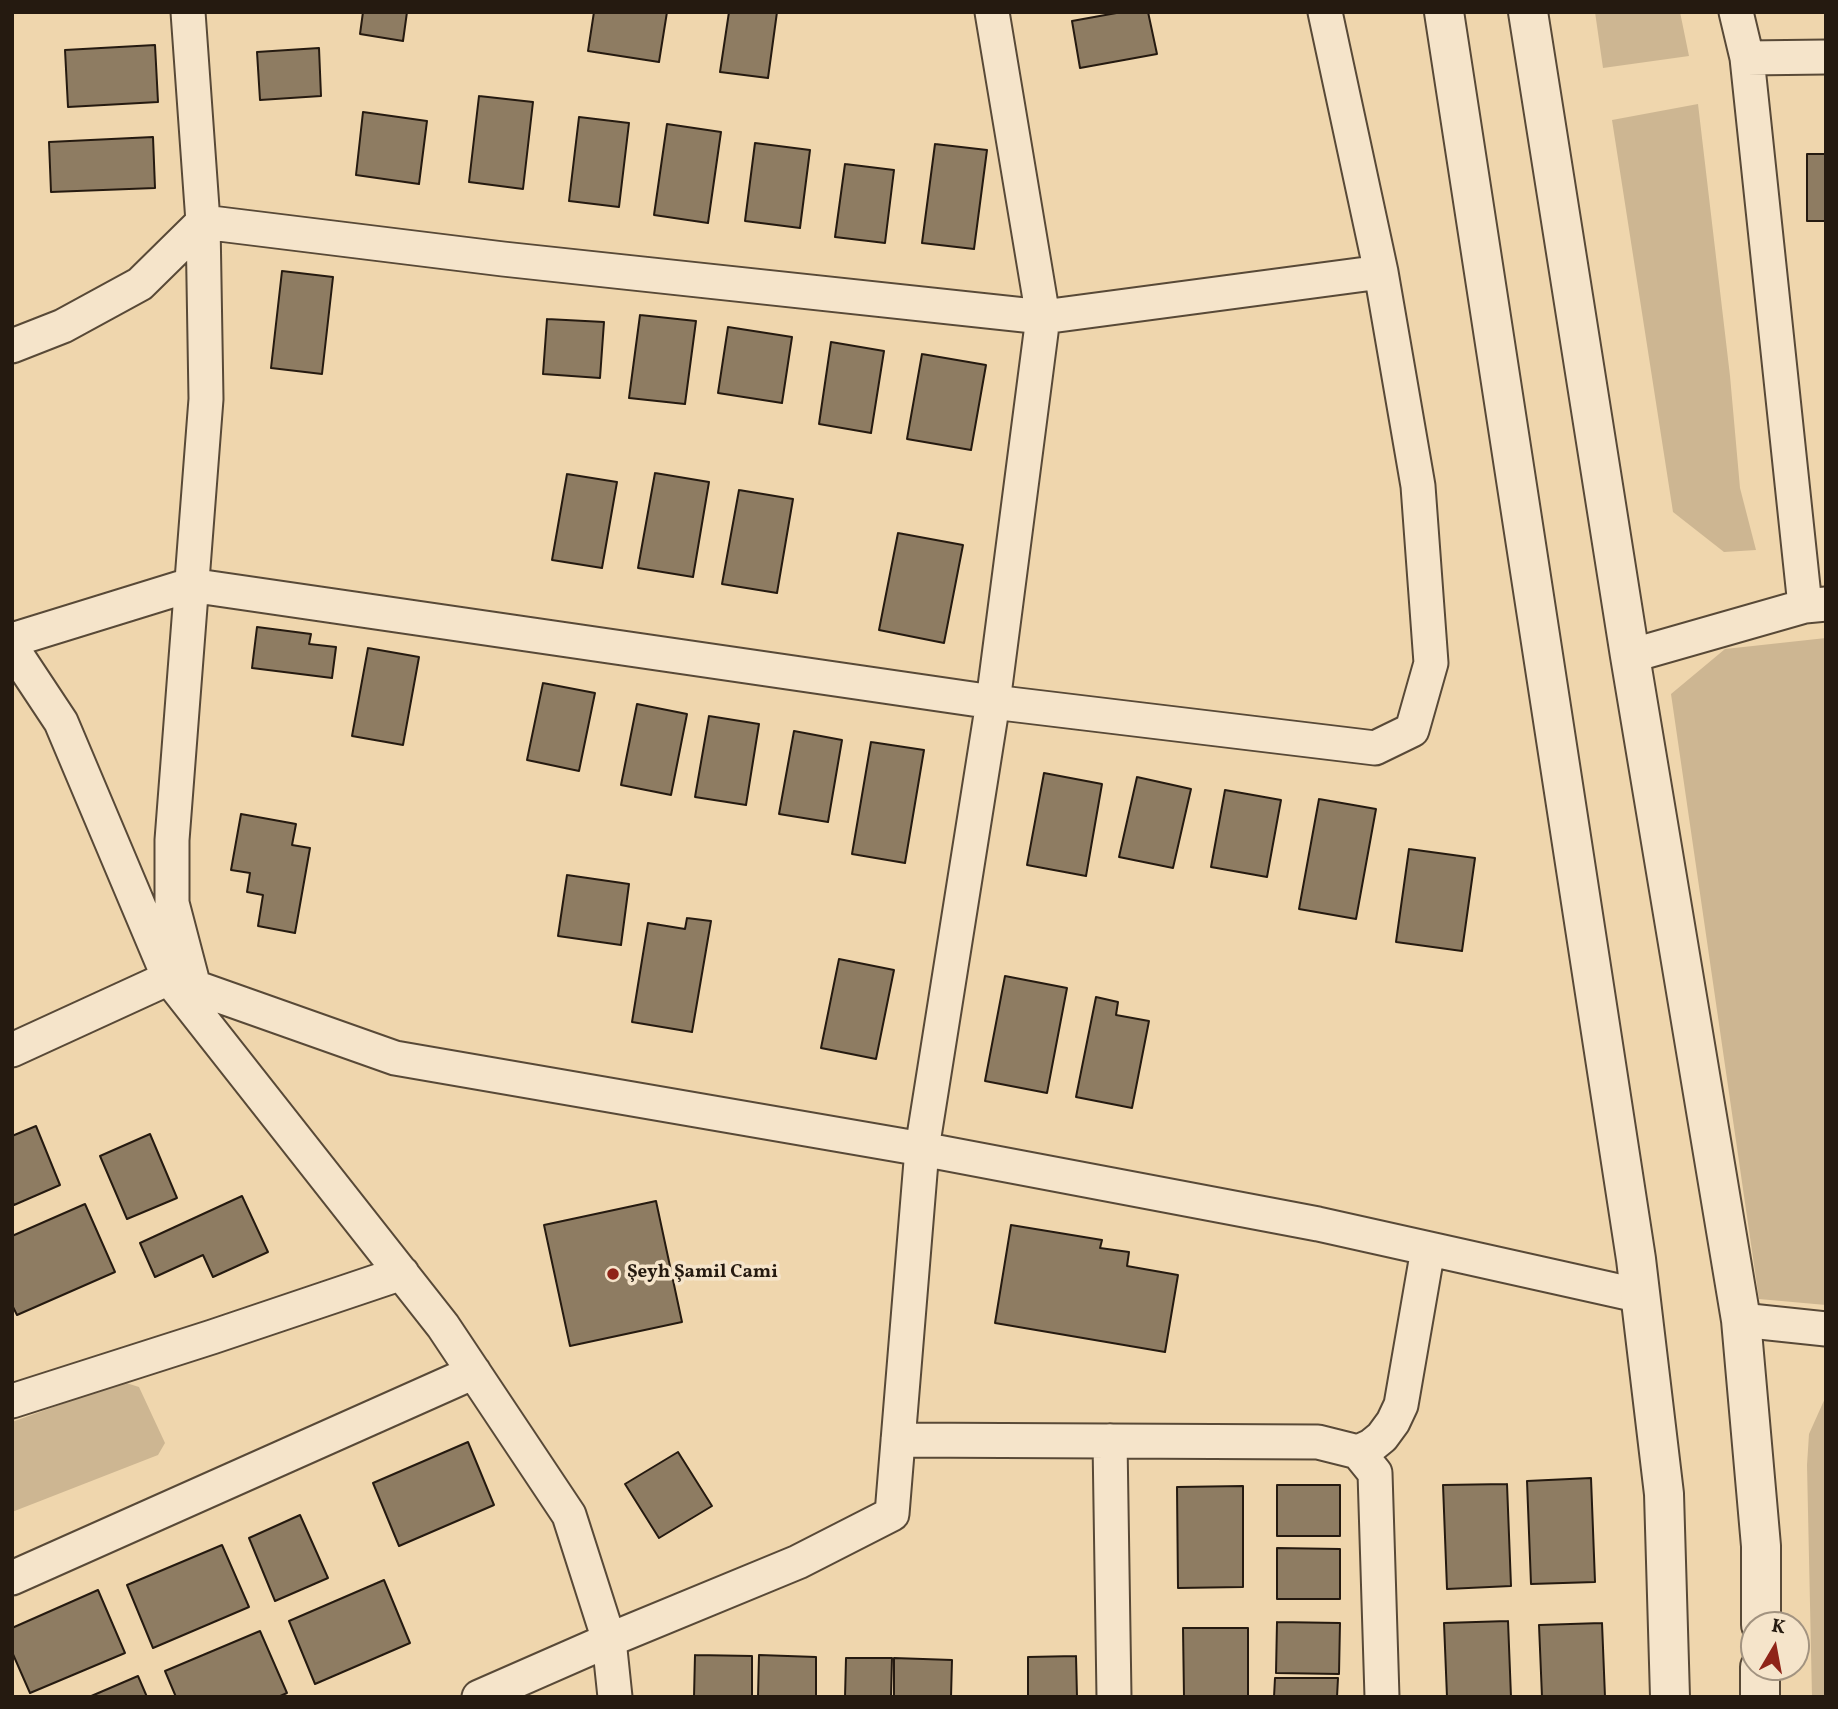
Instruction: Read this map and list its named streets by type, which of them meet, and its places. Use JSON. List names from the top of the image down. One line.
{"places":["Şeyh Şamil Cami"],"north":"top"}
